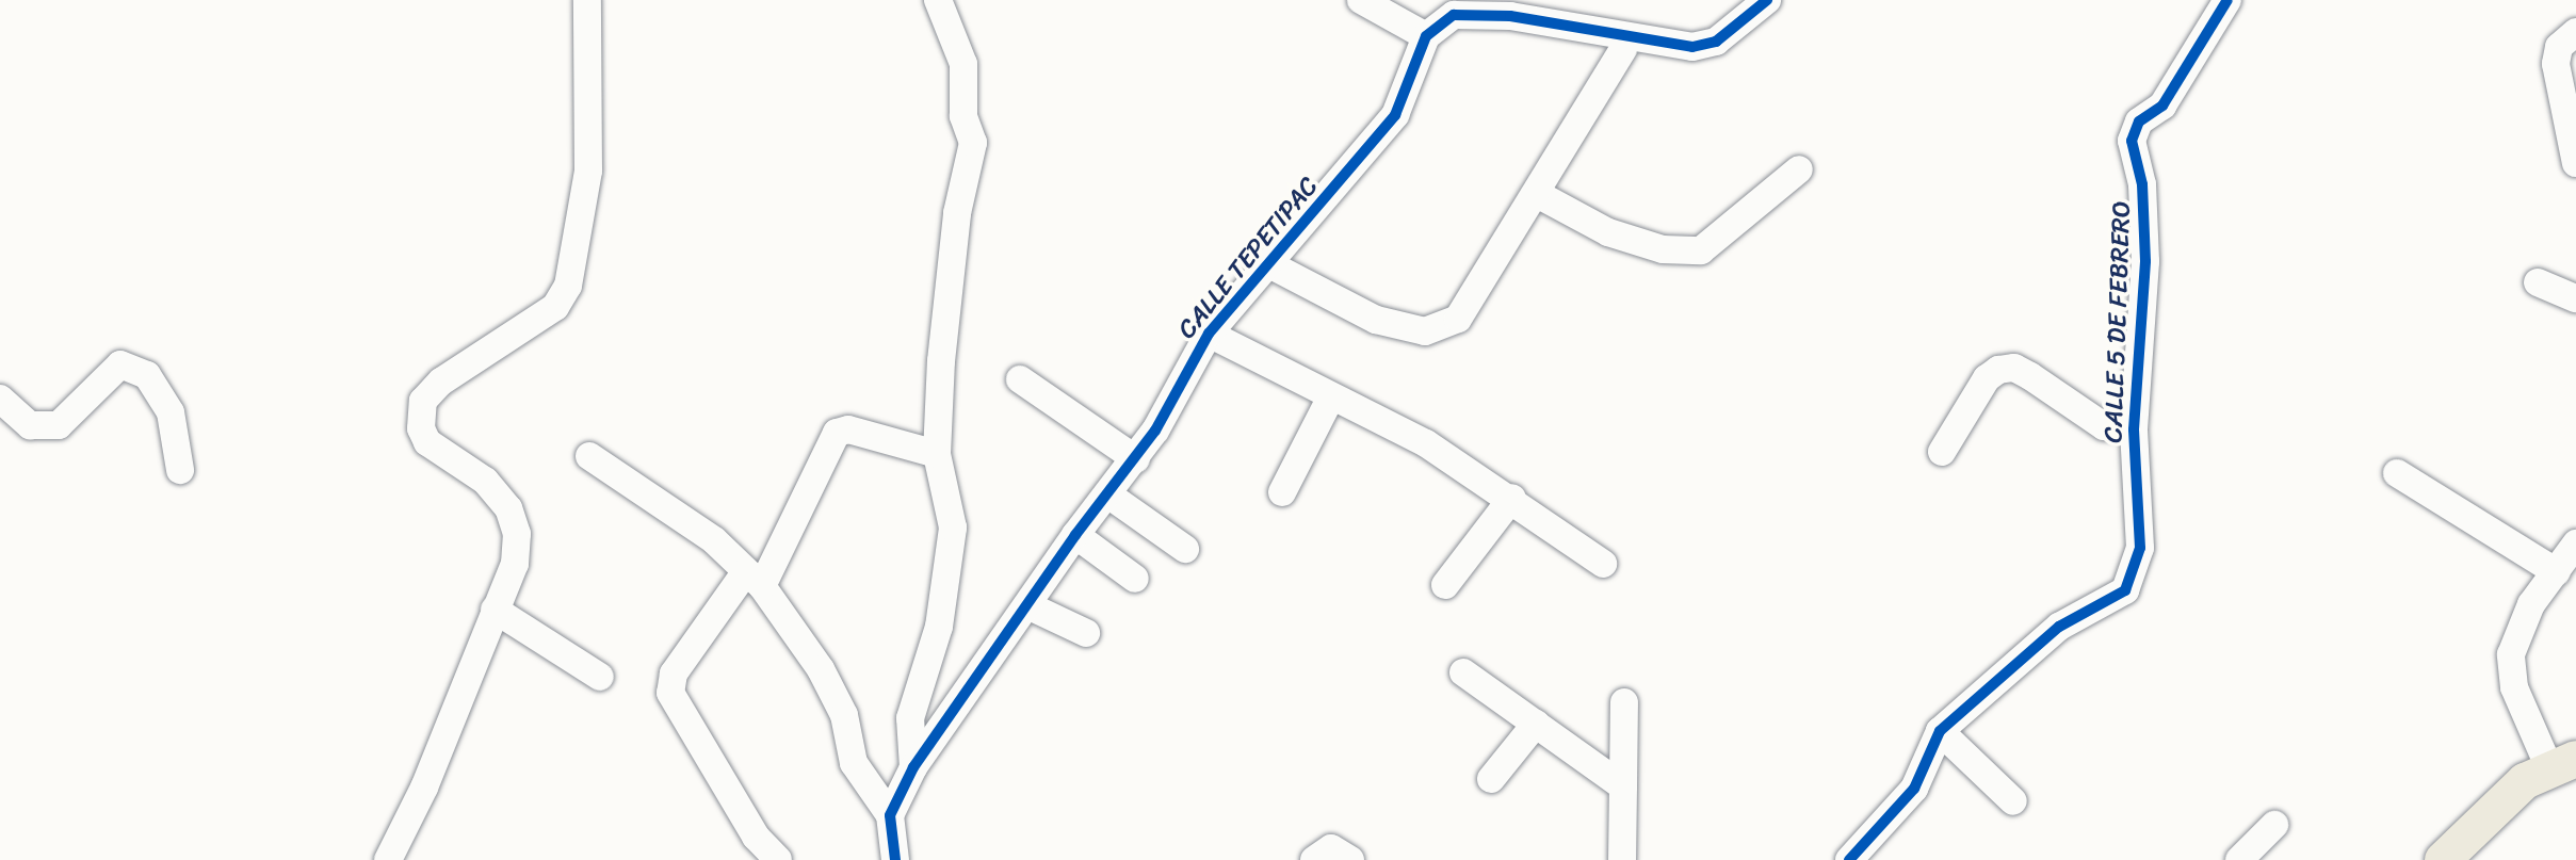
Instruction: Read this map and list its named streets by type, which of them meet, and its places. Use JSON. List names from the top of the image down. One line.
{"streets":{"street":["CALLE TEPETIPAC","CALLE 5 DE FEBRERO"]}}
